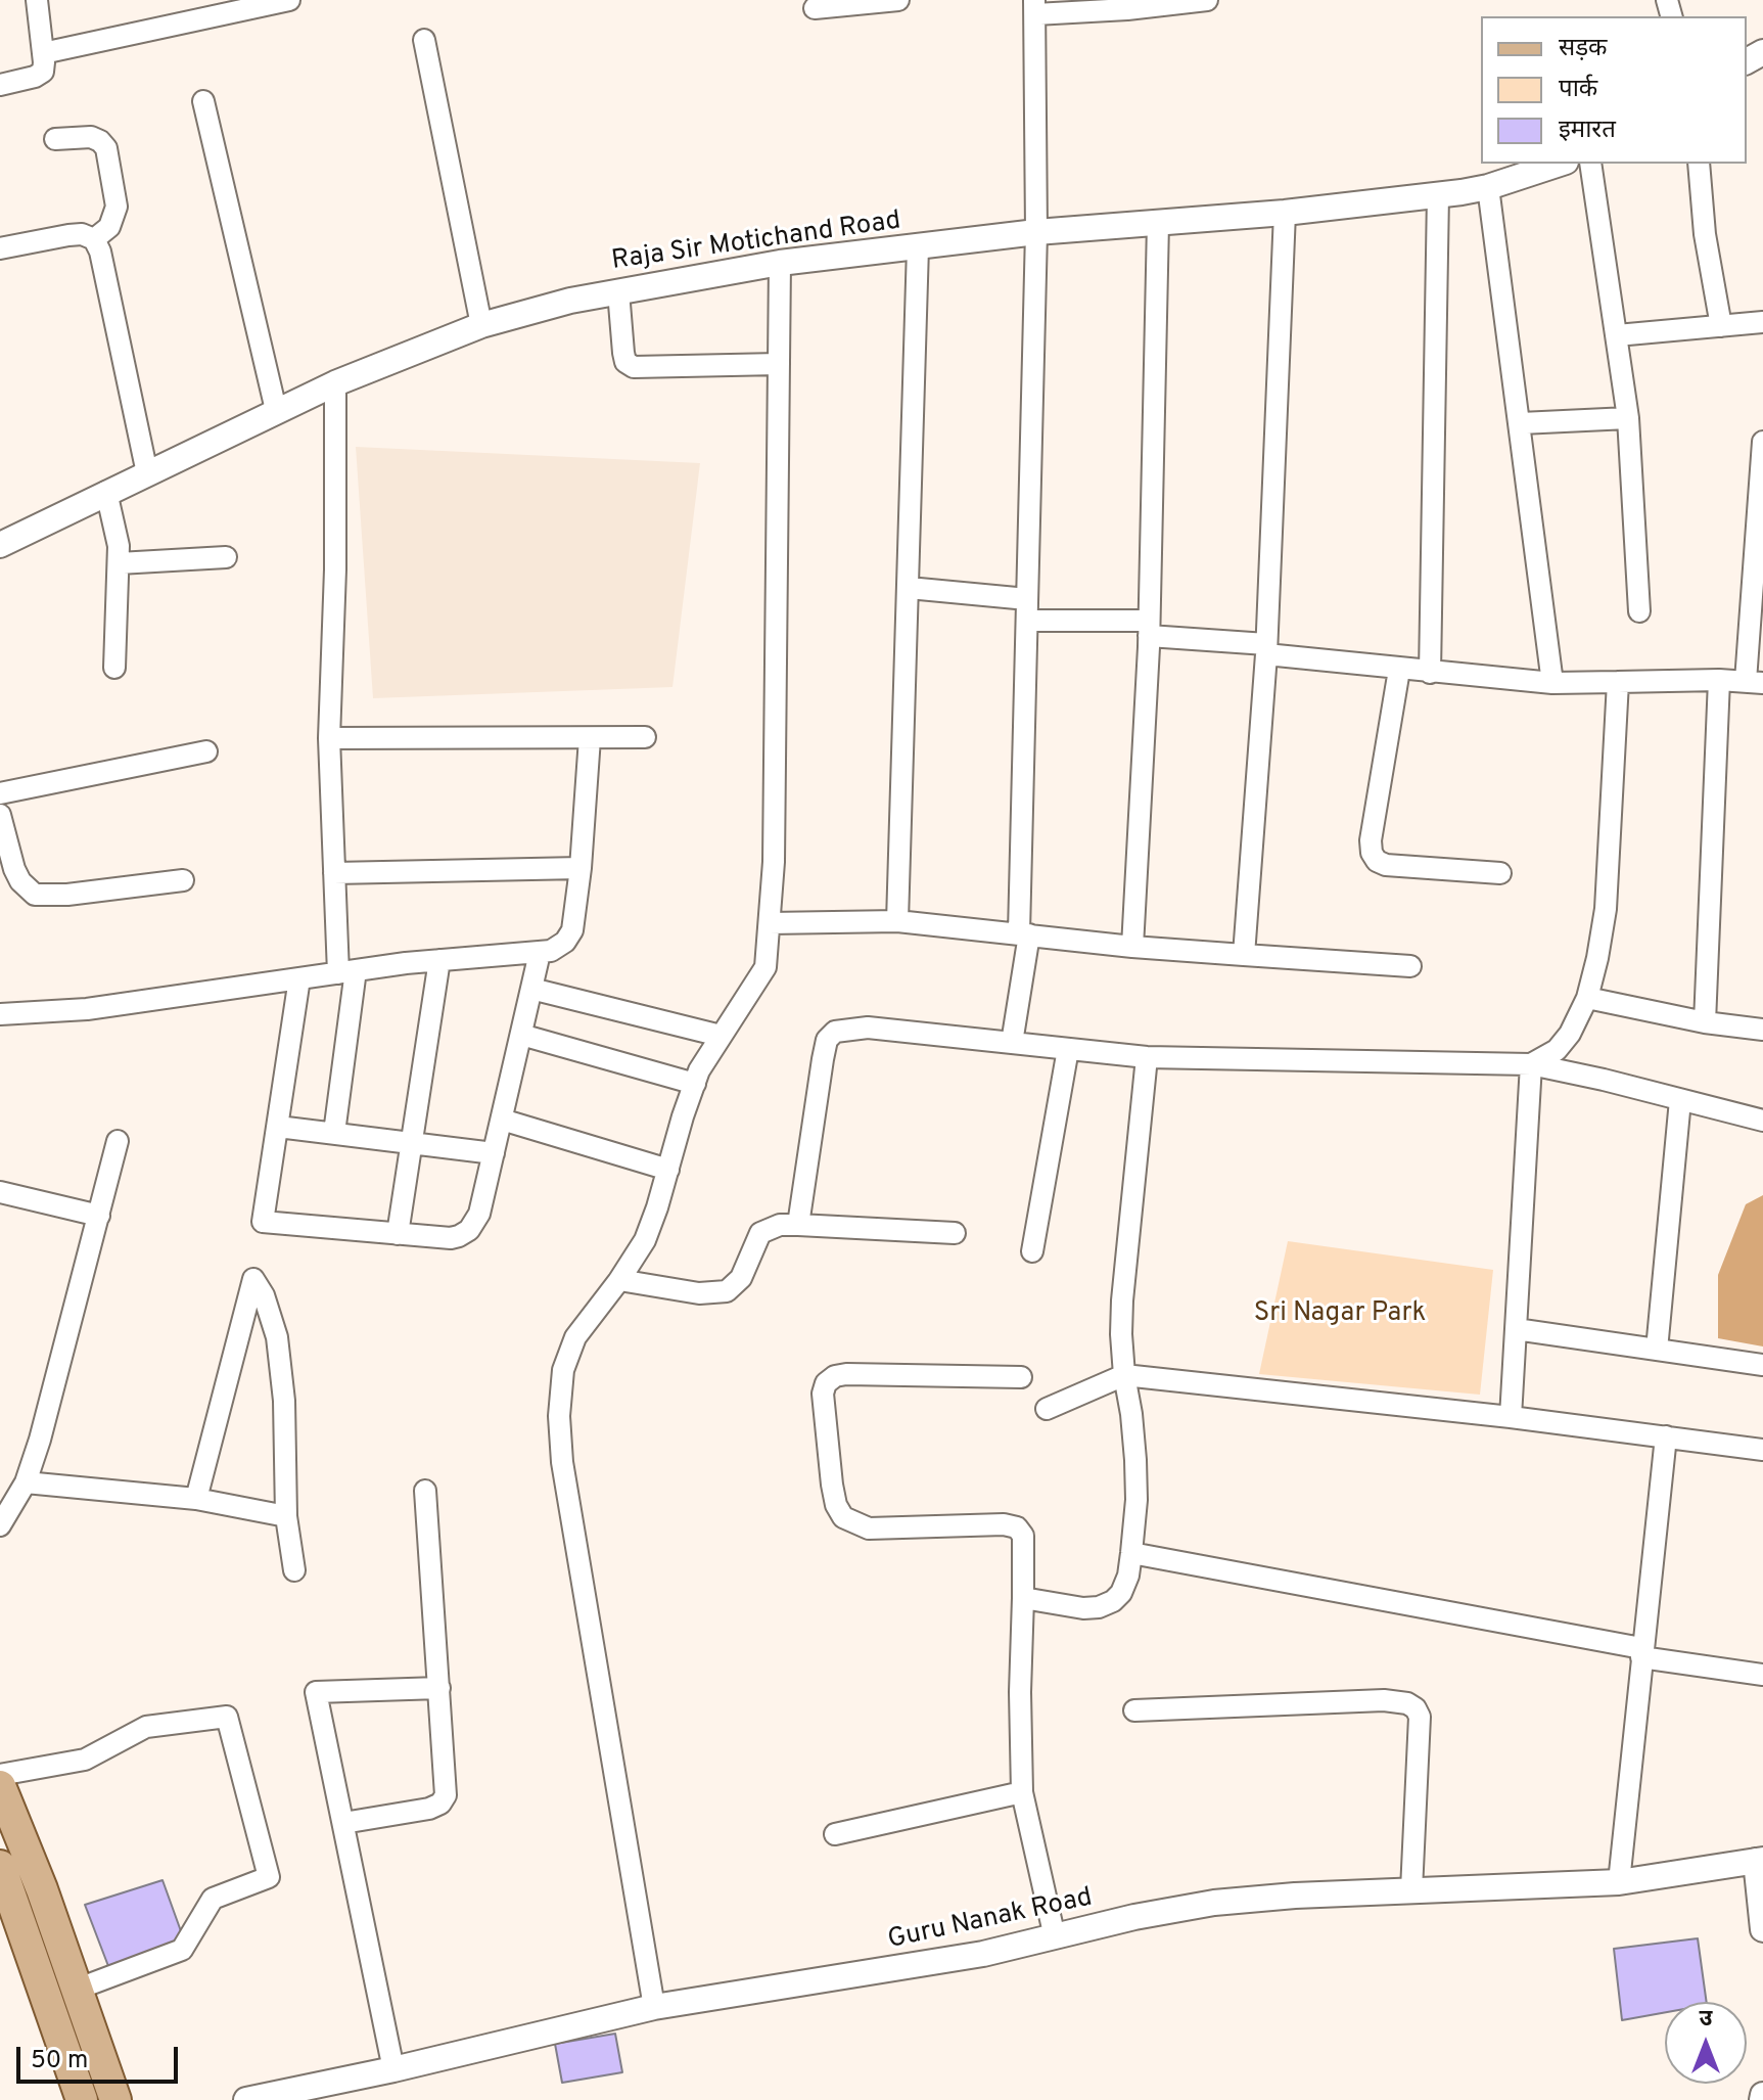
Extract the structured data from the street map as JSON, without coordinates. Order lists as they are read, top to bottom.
{
  "streets": {
    "street": ["Raja Sir Motichand Road", "Guru Nanak Road"]
  },
  "parks": ["Sri Nagar Park"],
  "legend": ["सड़क", "पार्क", "इमारत"],
  "scale_bar": "50 m",
  "north": "top"
}
